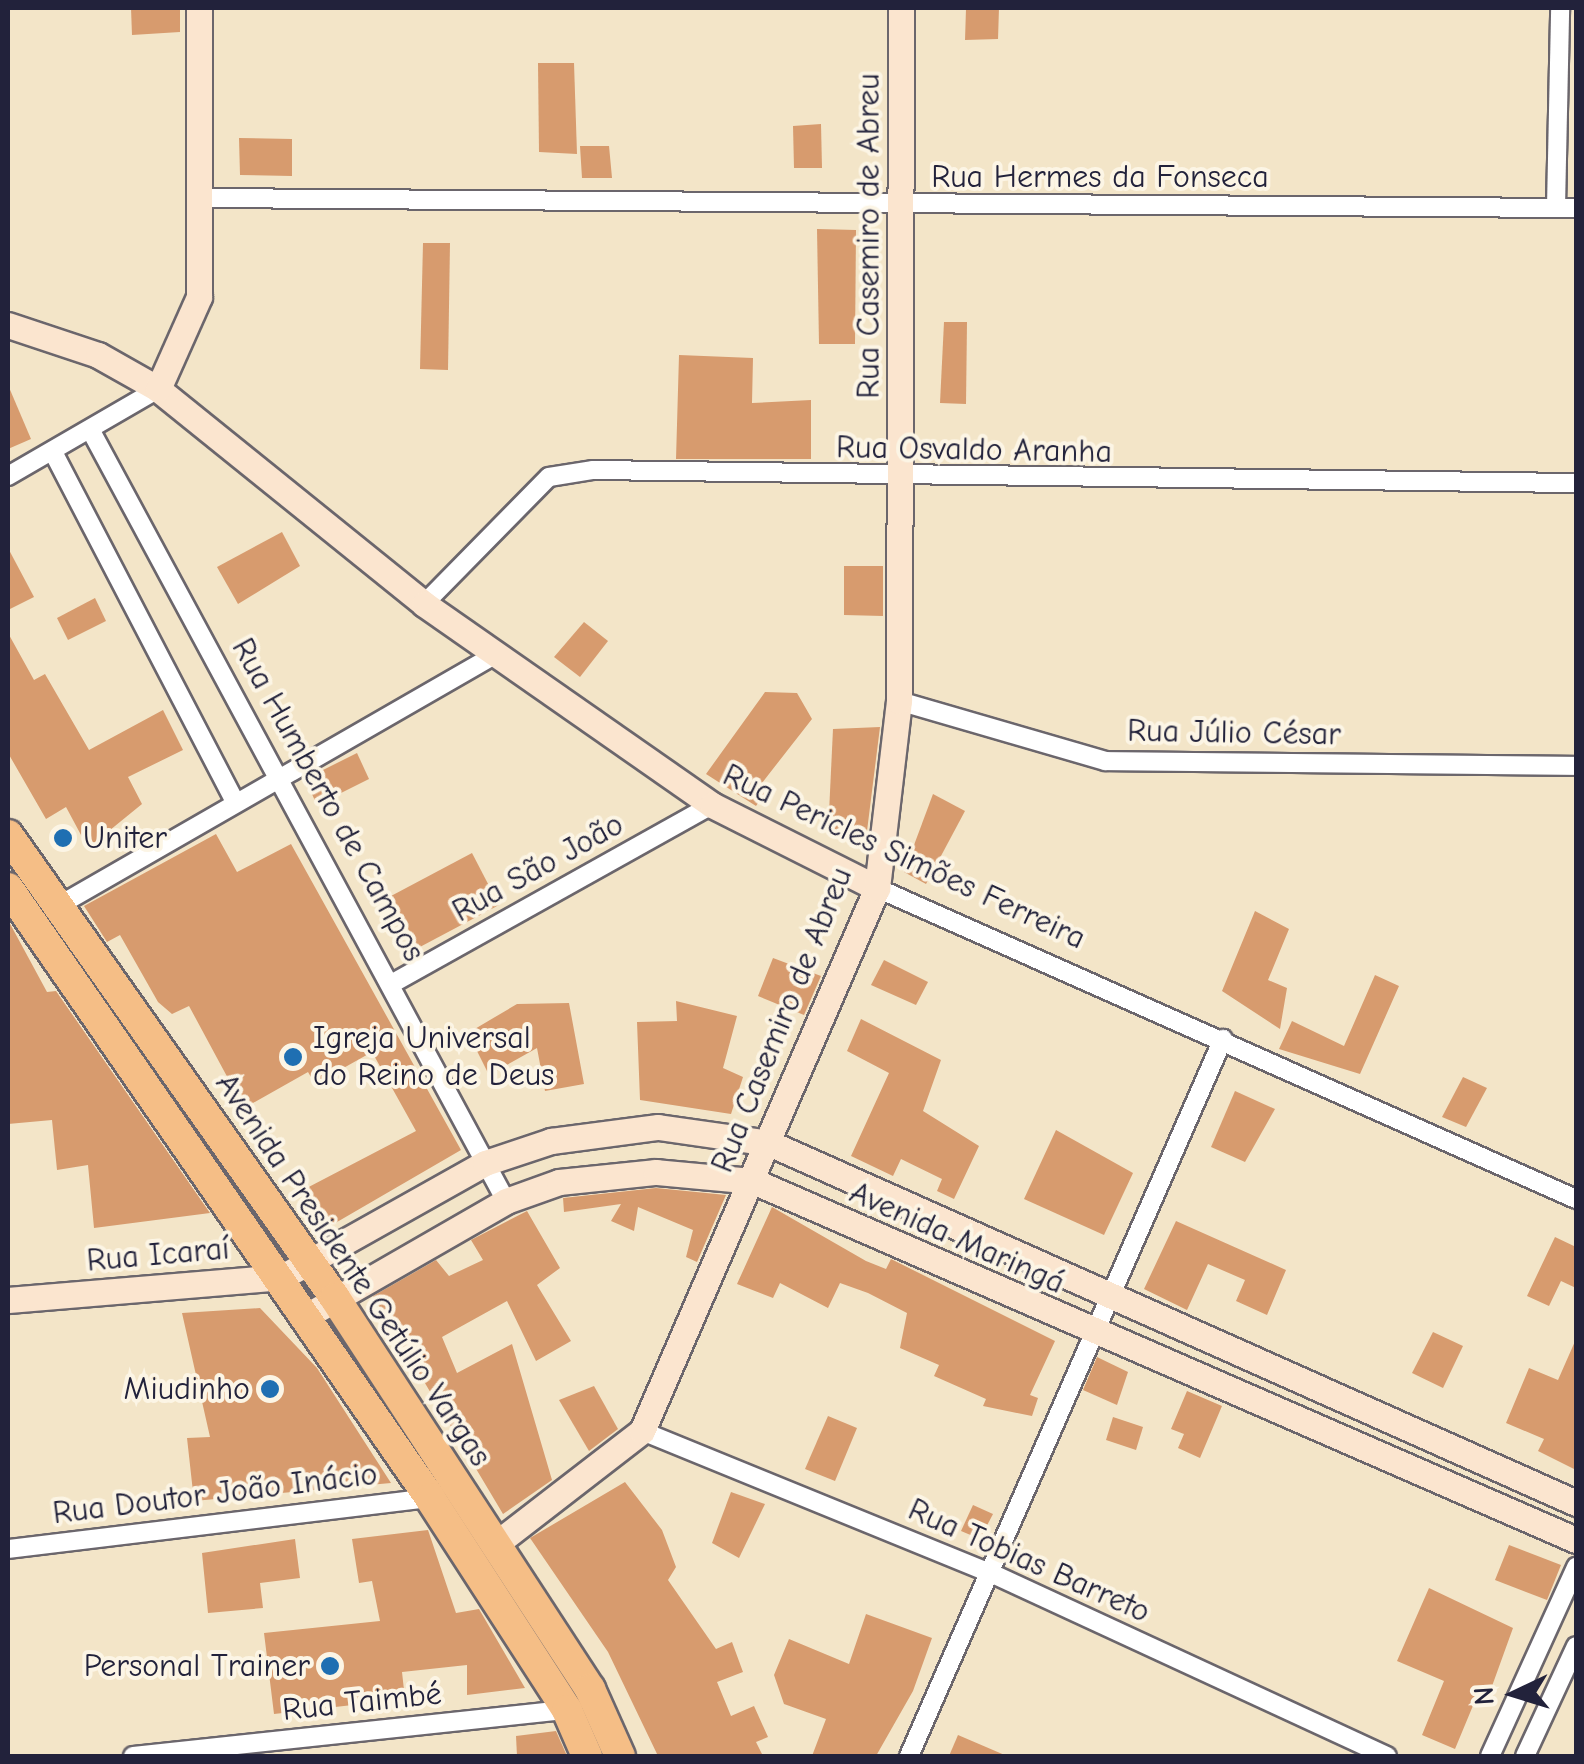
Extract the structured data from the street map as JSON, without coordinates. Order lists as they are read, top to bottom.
{
  "streets": {
    "main road": ["Avenida Presidente Getúlio Vargas"],
    "street": [
      "Rua Hermes da Fonseca",
      "Rua Casemiro de Abreu",
      "Rua Osvaldo Aranha",
      "Rua Júlio César",
      "Rua Humberto de Campos",
      "Rua Pericles Simões Ferreira",
      "Rua São João",
      "Avenida Maringá",
      "Rua Icaraí",
      "Rua Doutor João Inácio",
      "Rua Tobias Barreto",
      "Rua Taimbé"
    ]
  },
  "crossings": [
    ["Rua Hermes da Fonseca", "Rua Casemiro de Abreu"],
    ["Rua Casemiro de Abreu", "Rua Osvaldo Aranha"],
    ["Rua Casemiro de Abreu", "Rua Júlio César"],
    ["Rua Casemiro de Abreu", "Rua Pericles Simões Ferreira"],
    ["Rua Casemiro de Abreu", "Avenida Maringá"],
    ["Rua Casemiro de Abreu", "Avenida Presidente Getúlio Vargas"],
    ["Rua Casemiro de Abreu", "Rua Tobias Barreto"],
    ["Rua Osvaldo Aranha", "Rua Pericles Simões Ferreira"],
    ["Rua Humberto de Campos", "Rua São João"],
    ["Rua Humberto de Campos", "Avenida Maringá"],
    ["Rua Pericles Simões Ferreira", "Rua São João"],
    ["Avenida Maringá", "Rua Icaraí"],
    ["Avenida Maringá", "Avenida Presidente Getúlio Vargas"],
    ["Rua Icaraí", "Avenida Presidente Getúlio Vargas"],
    ["Avenida Presidente Getúlio Vargas", "Rua Doutor João Inácio"],
    ["Avenida Presidente Getúlio Vargas", "Rua Taimbé"]
  ],
  "places": [
    "Uniter",
    "Igreja Universal do Reino de Deus",
    "Miudinho",
    "Personal Trainer"
  ],
  "north": "left"
}
